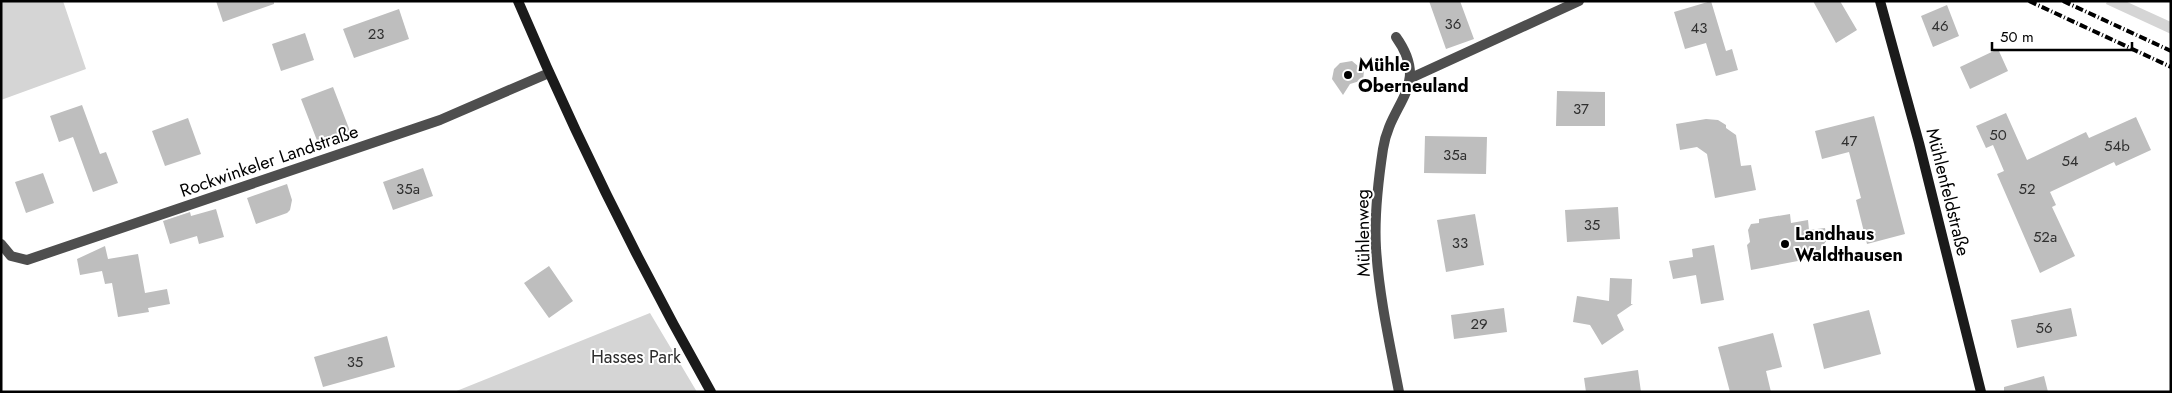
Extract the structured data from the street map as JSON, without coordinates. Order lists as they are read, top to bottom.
{
  "streets": {
    "main road": ["Mühlenfeldstraße"],
    "street": ["Rockwinkeler Landstraße", "Mühlenweg"]
  },
  "parks": ["Hasses Park"],
  "places": ["Mühle Oberneuland", "Landhaus Waldthausen"],
  "house_numbers": [
    "36",
    "46",
    "43",
    "23",
    "37",
    "50",
    "47",
    "54b",
    "35a",
    "54",
    "35a",
    "52",
    "35",
    "52a",
    "33",
    "29",
    "56",
    "35"
  ],
  "scale_bar": "50 m"
}
